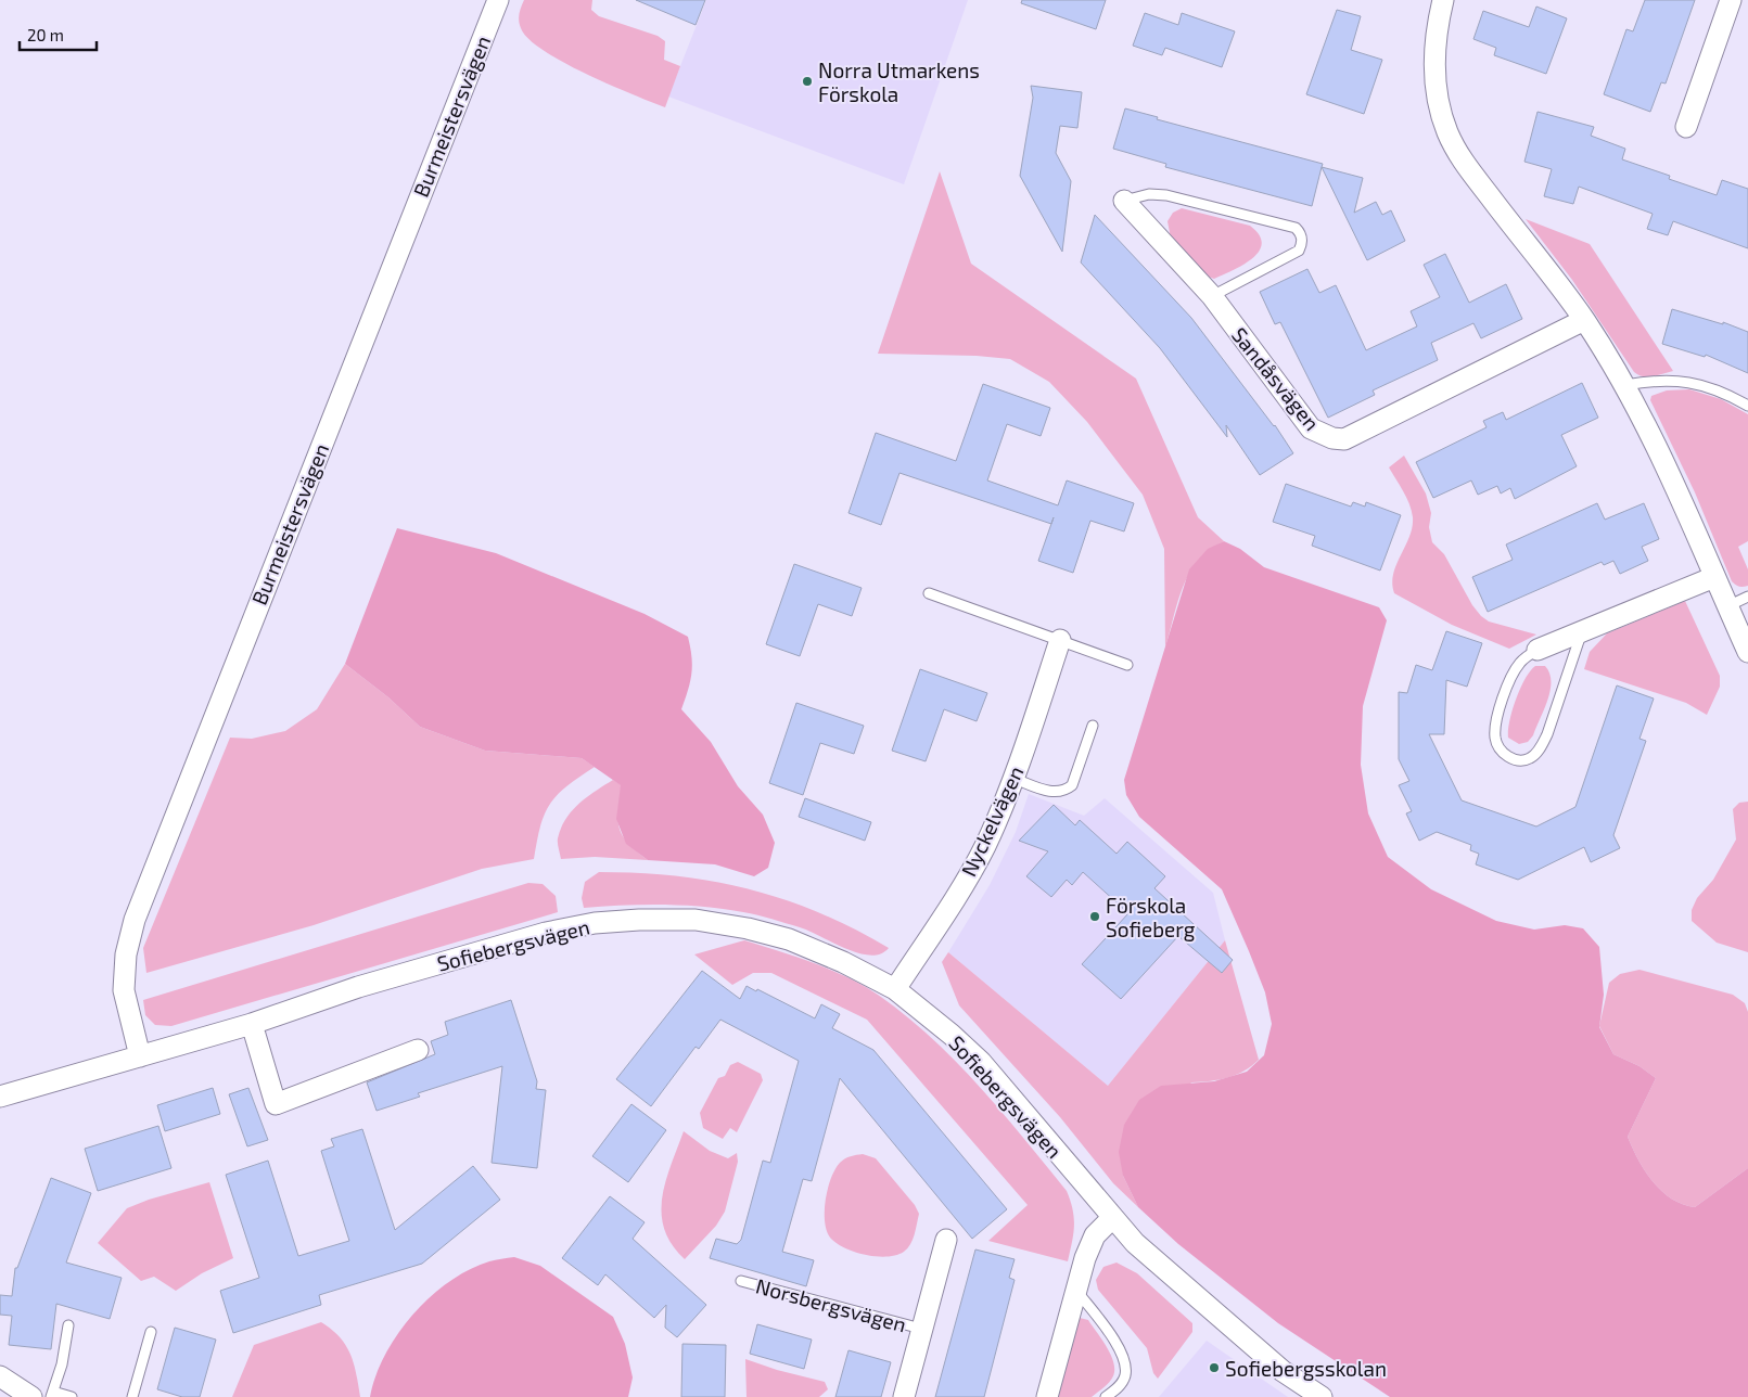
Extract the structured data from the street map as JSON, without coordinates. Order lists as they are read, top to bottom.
{
  "streets": {
    "street": [
      "Burmeistersvägen",
      "Sandåsvägen",
      "Nyckelvägen",
      "Sofiebergsvägen",
      "Norsbergsvägen"
    ]
  },
  "crossings": [
    ["Burmeistersvägen", "Sofiebergsvägen"],
    ["Nyckelvägen", "Sofiebergsvägen"]
  ],
  "places": ["Norra Utmarkens Förskola", "Förskola Sofieberg", "Sofiebergsskolan"],
  "scale_bar": "20 m"
}
